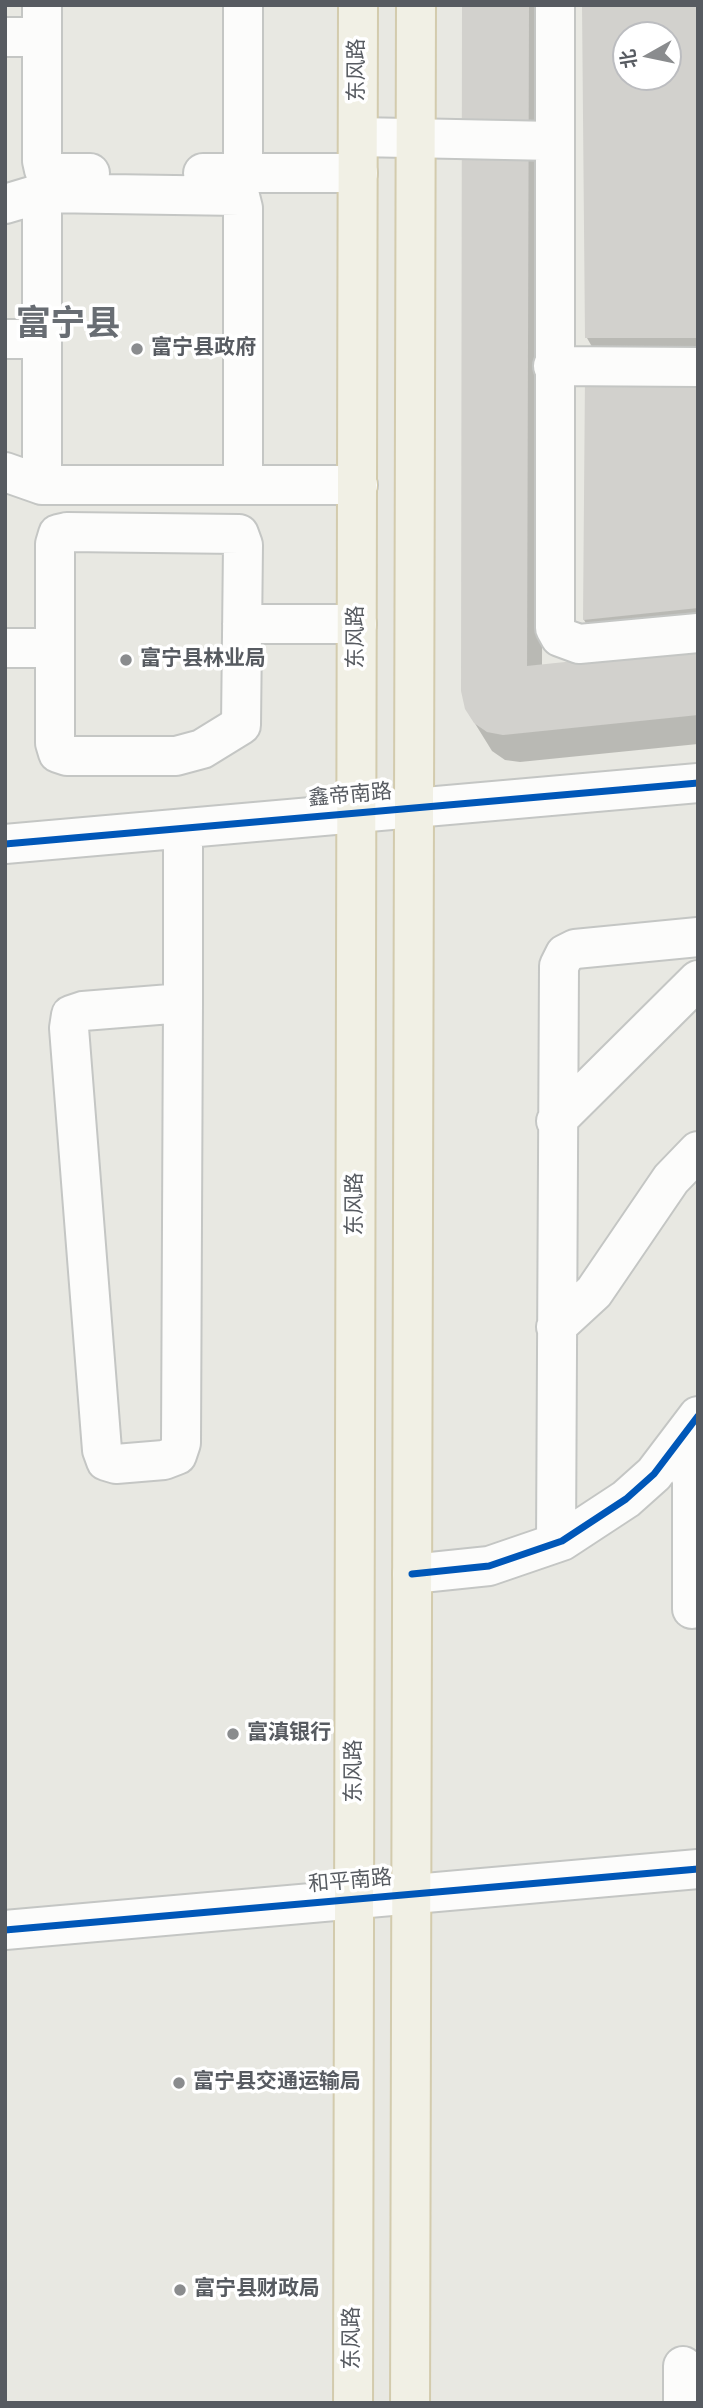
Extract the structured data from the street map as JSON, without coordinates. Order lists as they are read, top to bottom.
{
  "streets": {
    "main road": ["东风路"],
    "street": ["鑫帝南路", "和平南路"]
  },
  "crossings": [
    ["东风路", "鑫帝南路"],
    ["东风路", "和平南路"]
  ],
  "districts": ["富宁县"],
  "places": [
    "富宁县政府",
    "富宁县林业局",
    "富滇银行",
    "富宁县交通运输局",
    "富宁县财政局"
  ],
  "north": "left"
}
